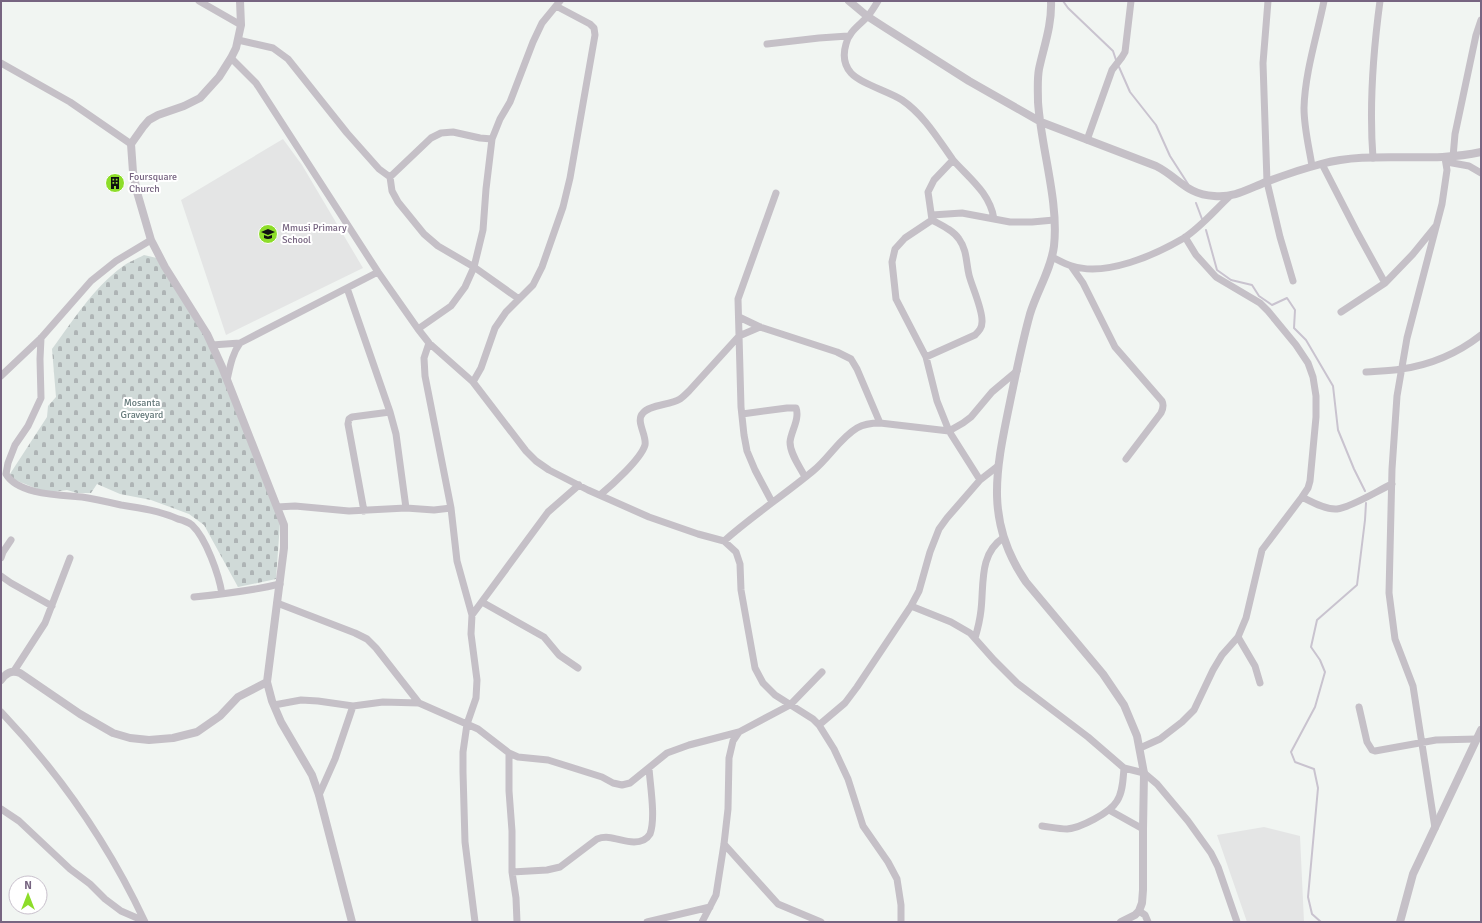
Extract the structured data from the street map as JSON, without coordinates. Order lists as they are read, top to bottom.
{
  "parks": ["Mosanta Graveyard"],
  "places": {
    "building": ["Foursquare Church"],
    "school or university": ["Mmusi Primary School"]
  },
  "north": "top"
}
